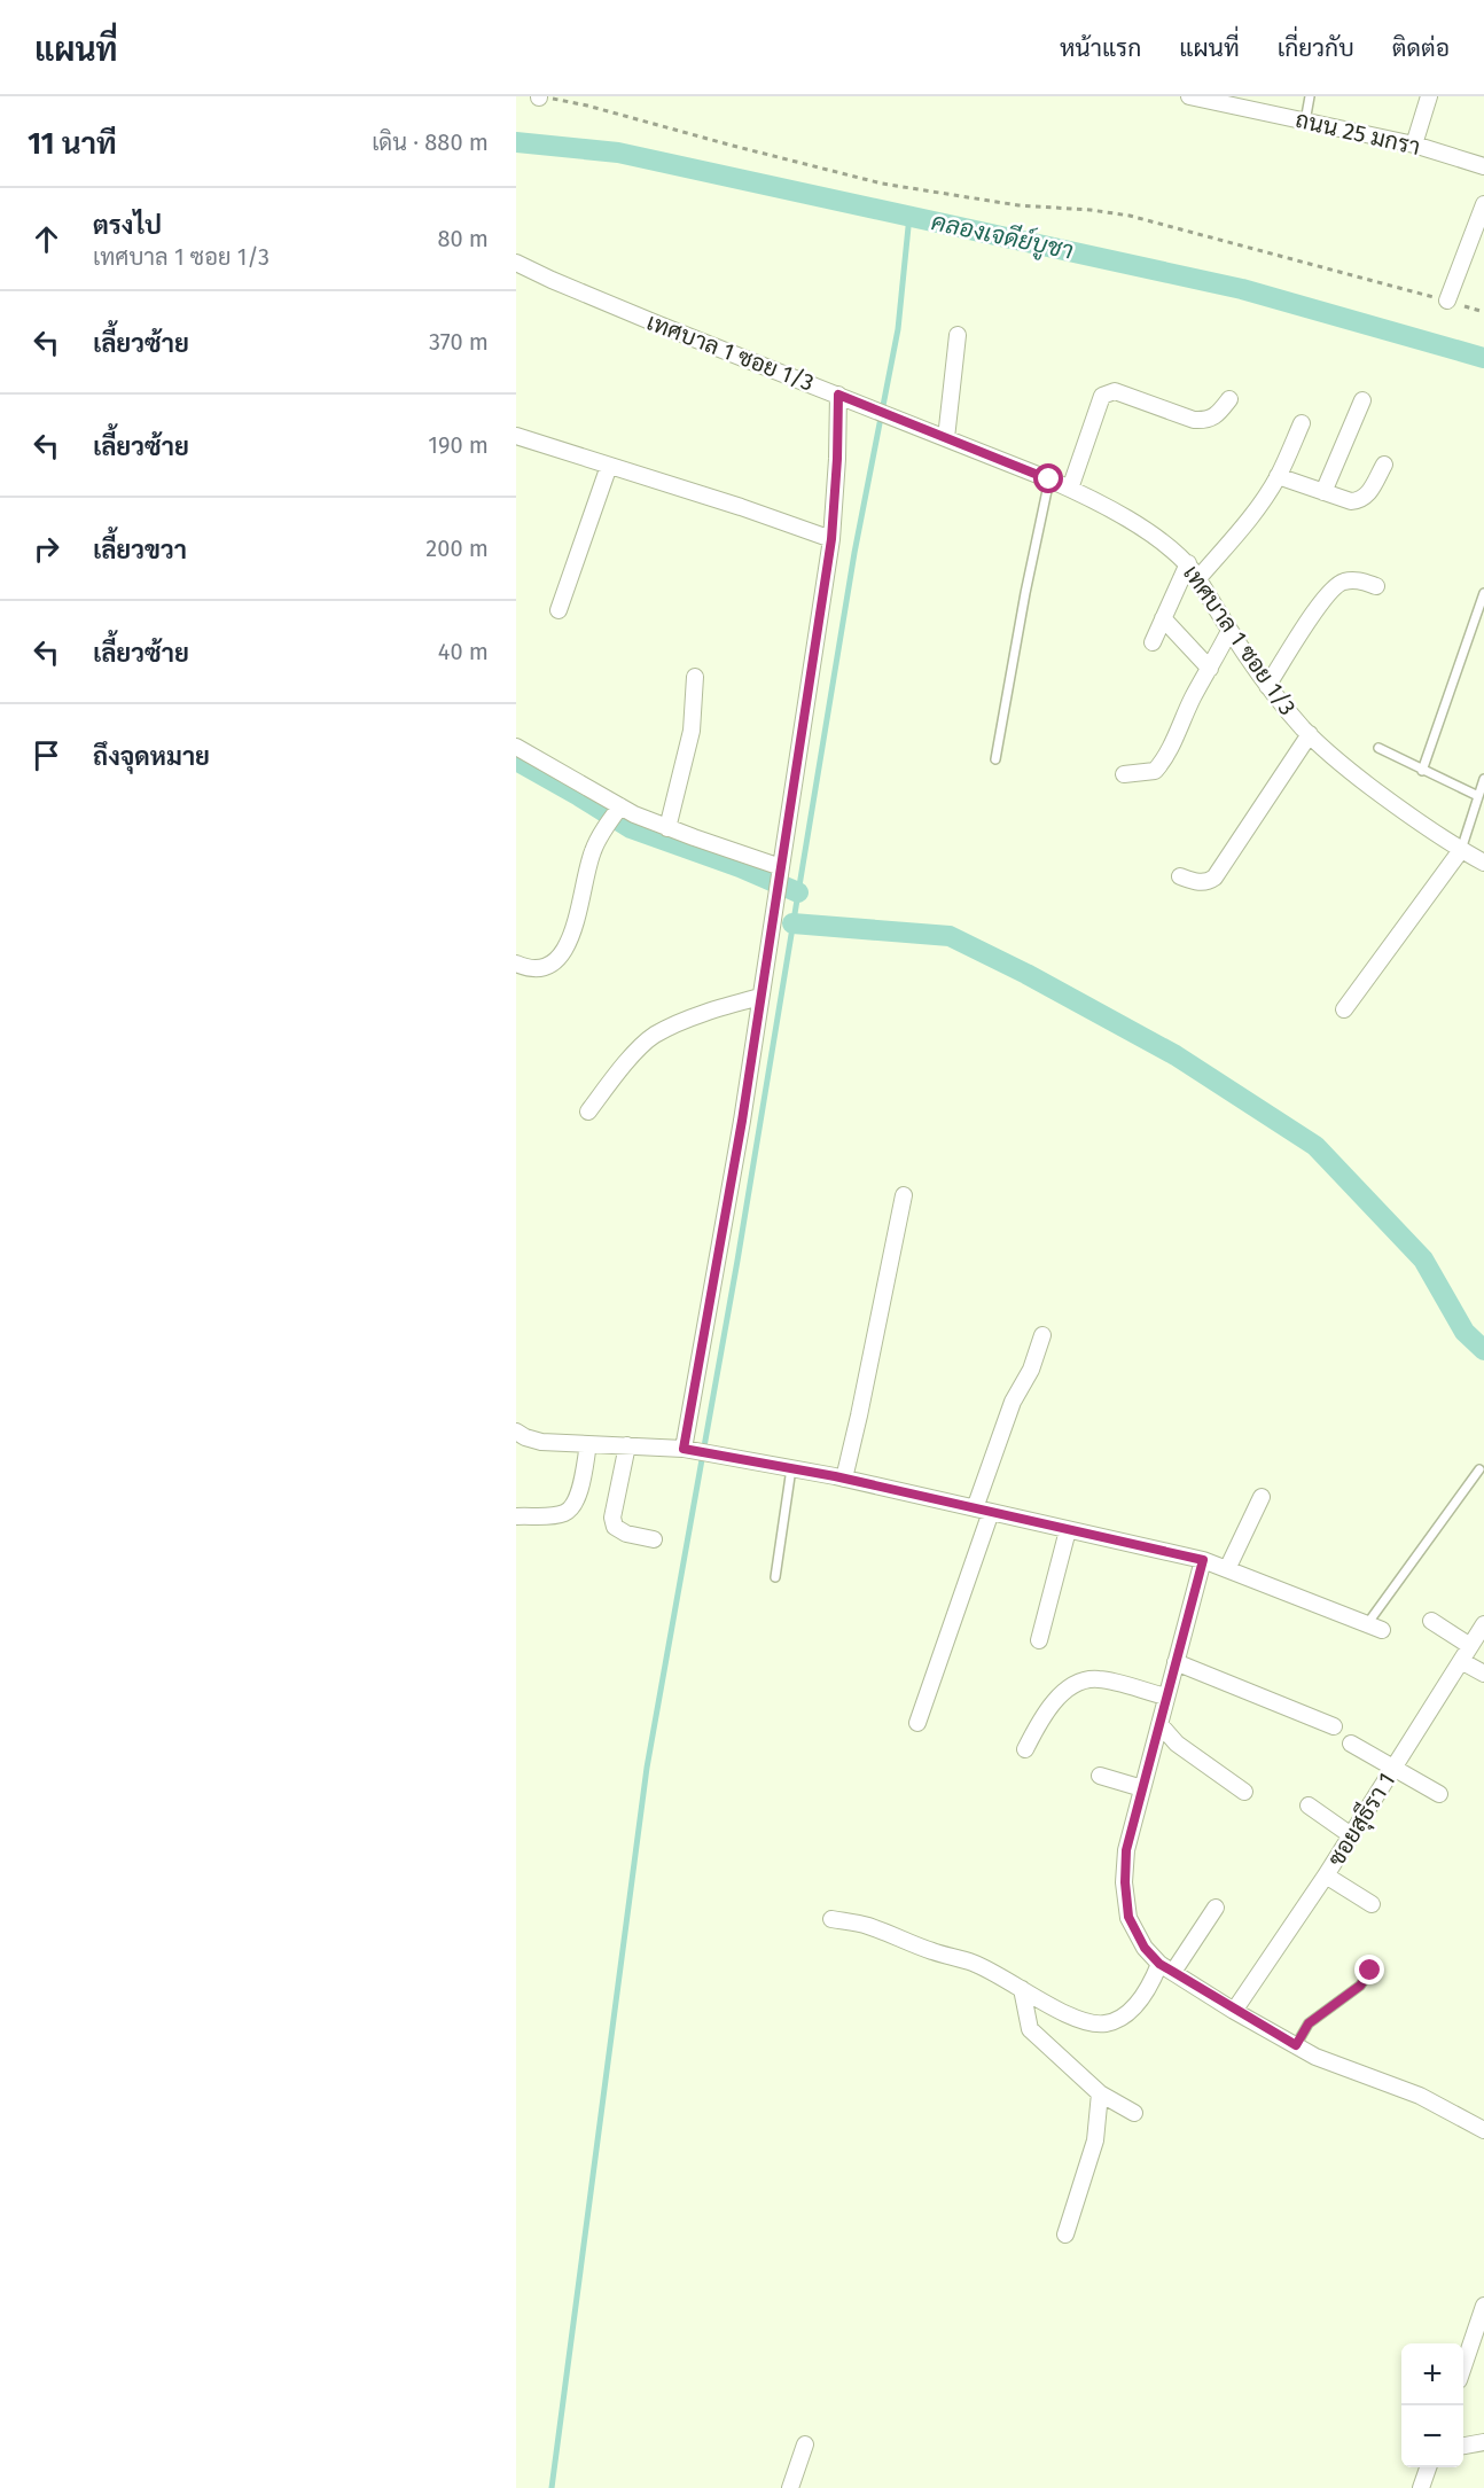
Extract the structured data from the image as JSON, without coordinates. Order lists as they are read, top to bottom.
{
  "streets": {
    "street": ["ถนน 25 มกรา", "เทศบาล 1 ซอย 1/3", "ซอยสุธีรา 1"]
  },
  "water": ["คลองเจดีย์บูชา"],
  "page": {
    "header": "แผนที่",
    "nav": [
      "หน้าแรก",
      "แผนที่",
      "เกี่ยวกับ",
      "ติดต่อ"
    ],
    "heading": ["11 นาที", "เดิน · 880 m"],
    "list": [
      ["ตรงไป", "เทศบาล 1 ซอย 1/3", "80 m"],
      ["เลี้ยวซ้าย", "370 m"],
      ["เลี้ยวซ้าย", "190 m"],
      ["เลี้ยวขวา", "200 m"],
      ["เลี้ยวซ้าย", "40 m"],
      "ถึงจุดหมาย"
    ],
    "map_buttons": ["+", "−"]
  }
}
